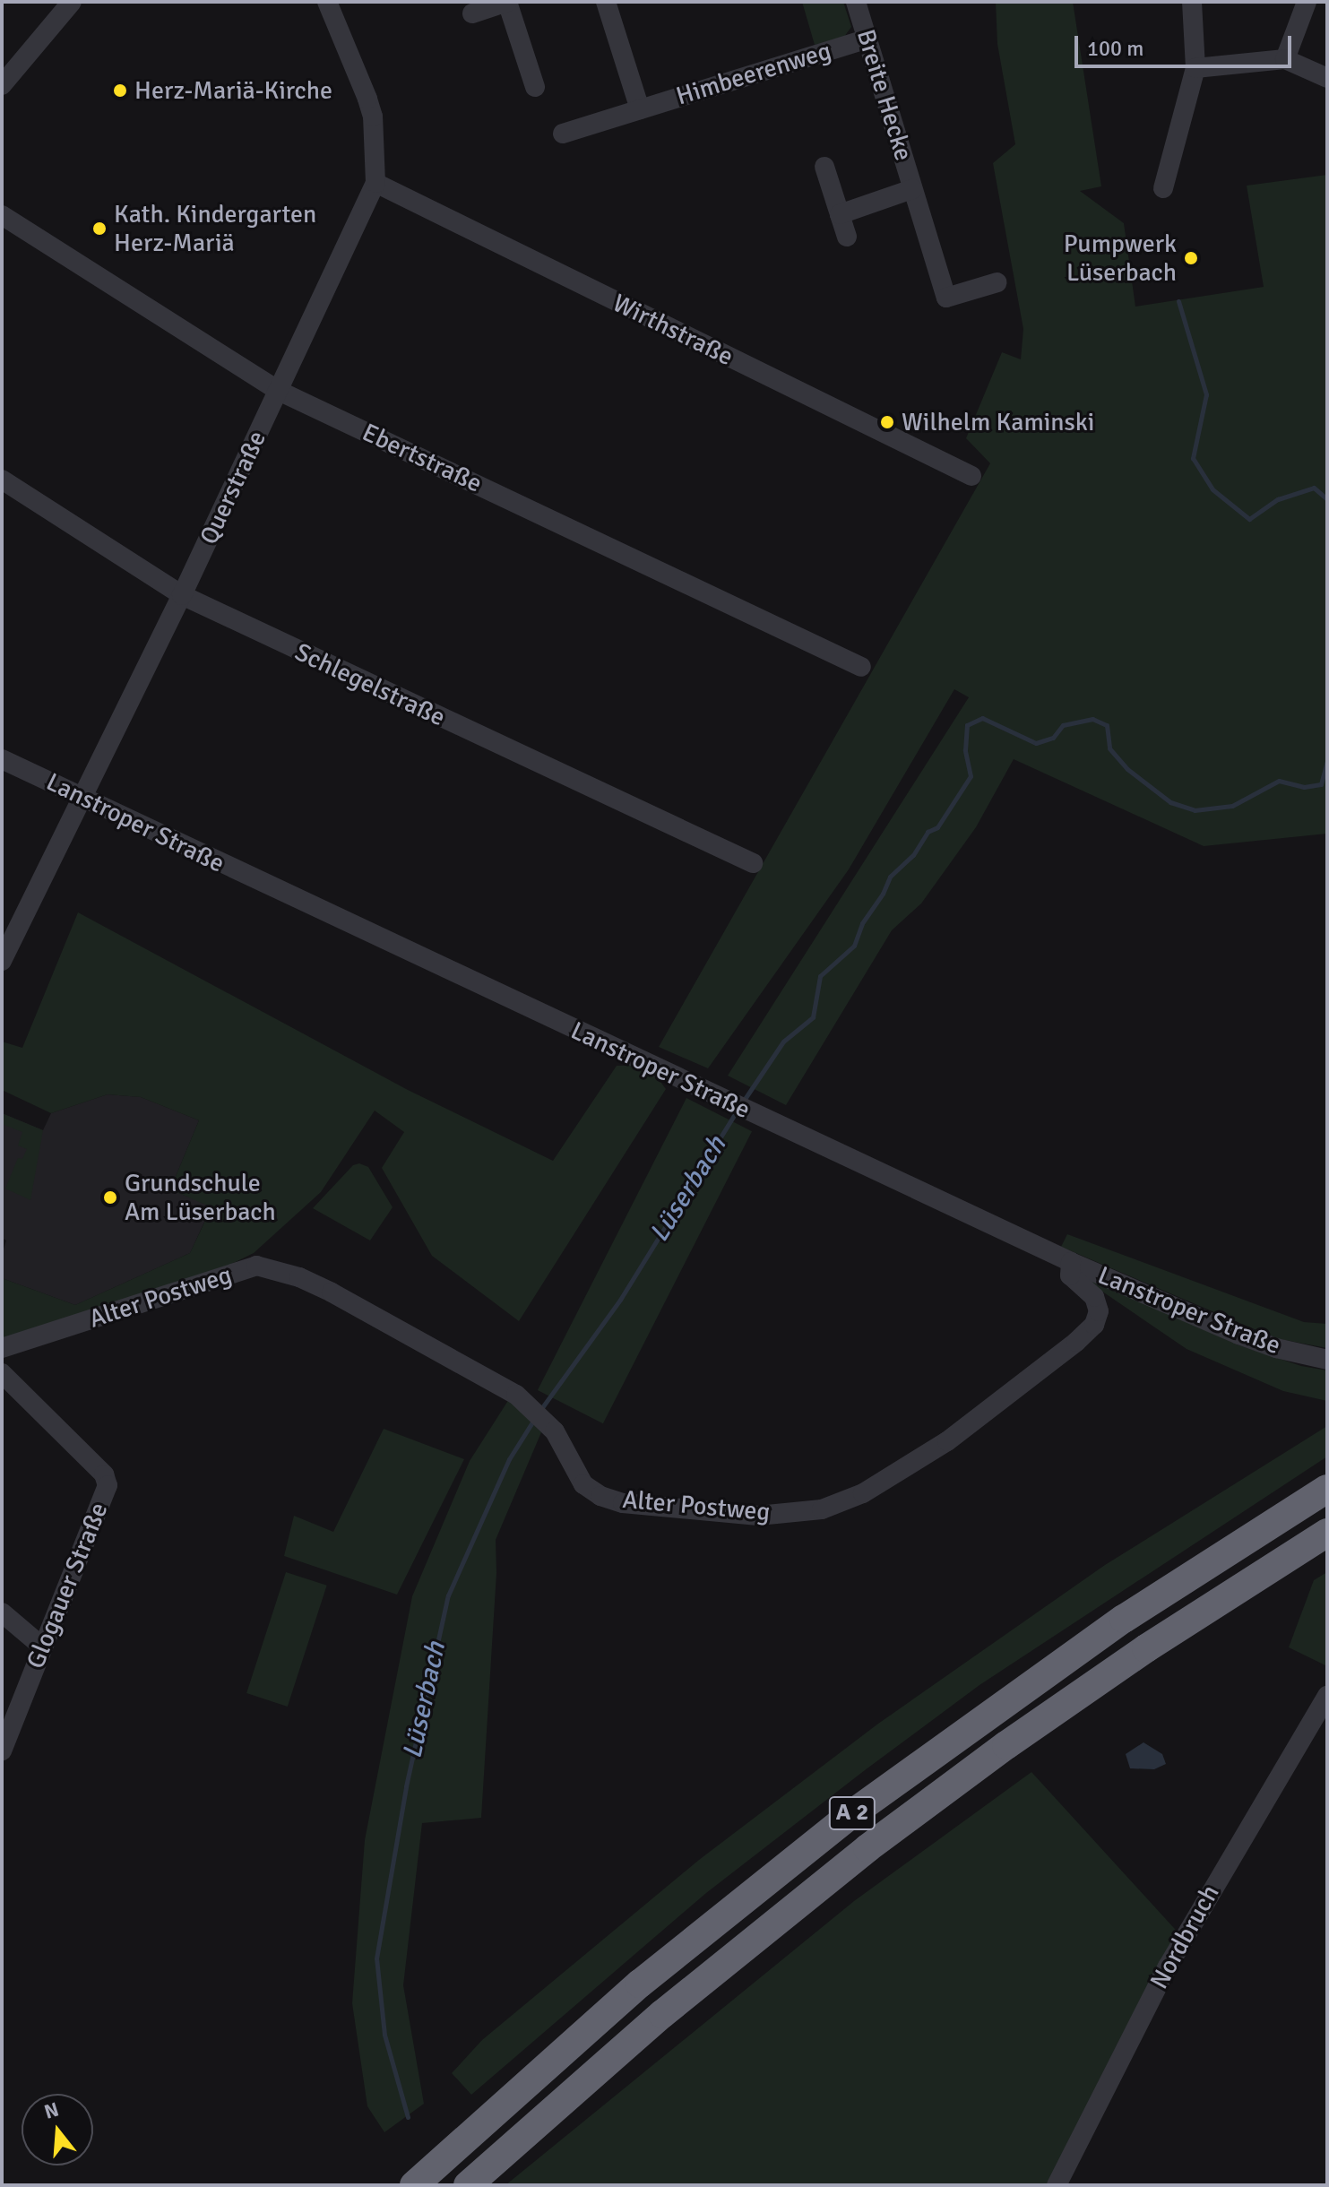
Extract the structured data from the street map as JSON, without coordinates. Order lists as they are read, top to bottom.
{
  "streets": {
    "highway": ["A 2"],
    "street": [
      "Himbeerenweg",
      "Breite Hecke",
      "Wirthstraße",
      "Ebertstraße",
      "Querstraße",
      "Schlegelstraße",
      "Lanstroper Straße",
      "Alter Postweg",
      "Glogauer Straße",
      "Nordbruch"
    ]
  },
  "crossings": [
    ["Himbeerenweg", "Breite Hecke"],
    ["Wirthstraße", "Querstraße"],
    ["Ebertstraße", "Querstraße"],
    ["Querstraße", "Schlegelstraße"],
    ["Querstraße", "Lanstroper Straße"],
    ["Lanstroper Straße", "Alter Postweg"]
  ],
  "water": ["Lüserbach"],
  "places": [
    "Herz-Mariä-Kirche",
    "Kath. Kindergarten Herz-Mariä",
    "Pumpwerk Lüserbach",
    "Wilhelm Kaminski",
    "Grundschule Am Lüserbach"
  ],
  "scale_bar": "100 m",
  "north": "top"
}
